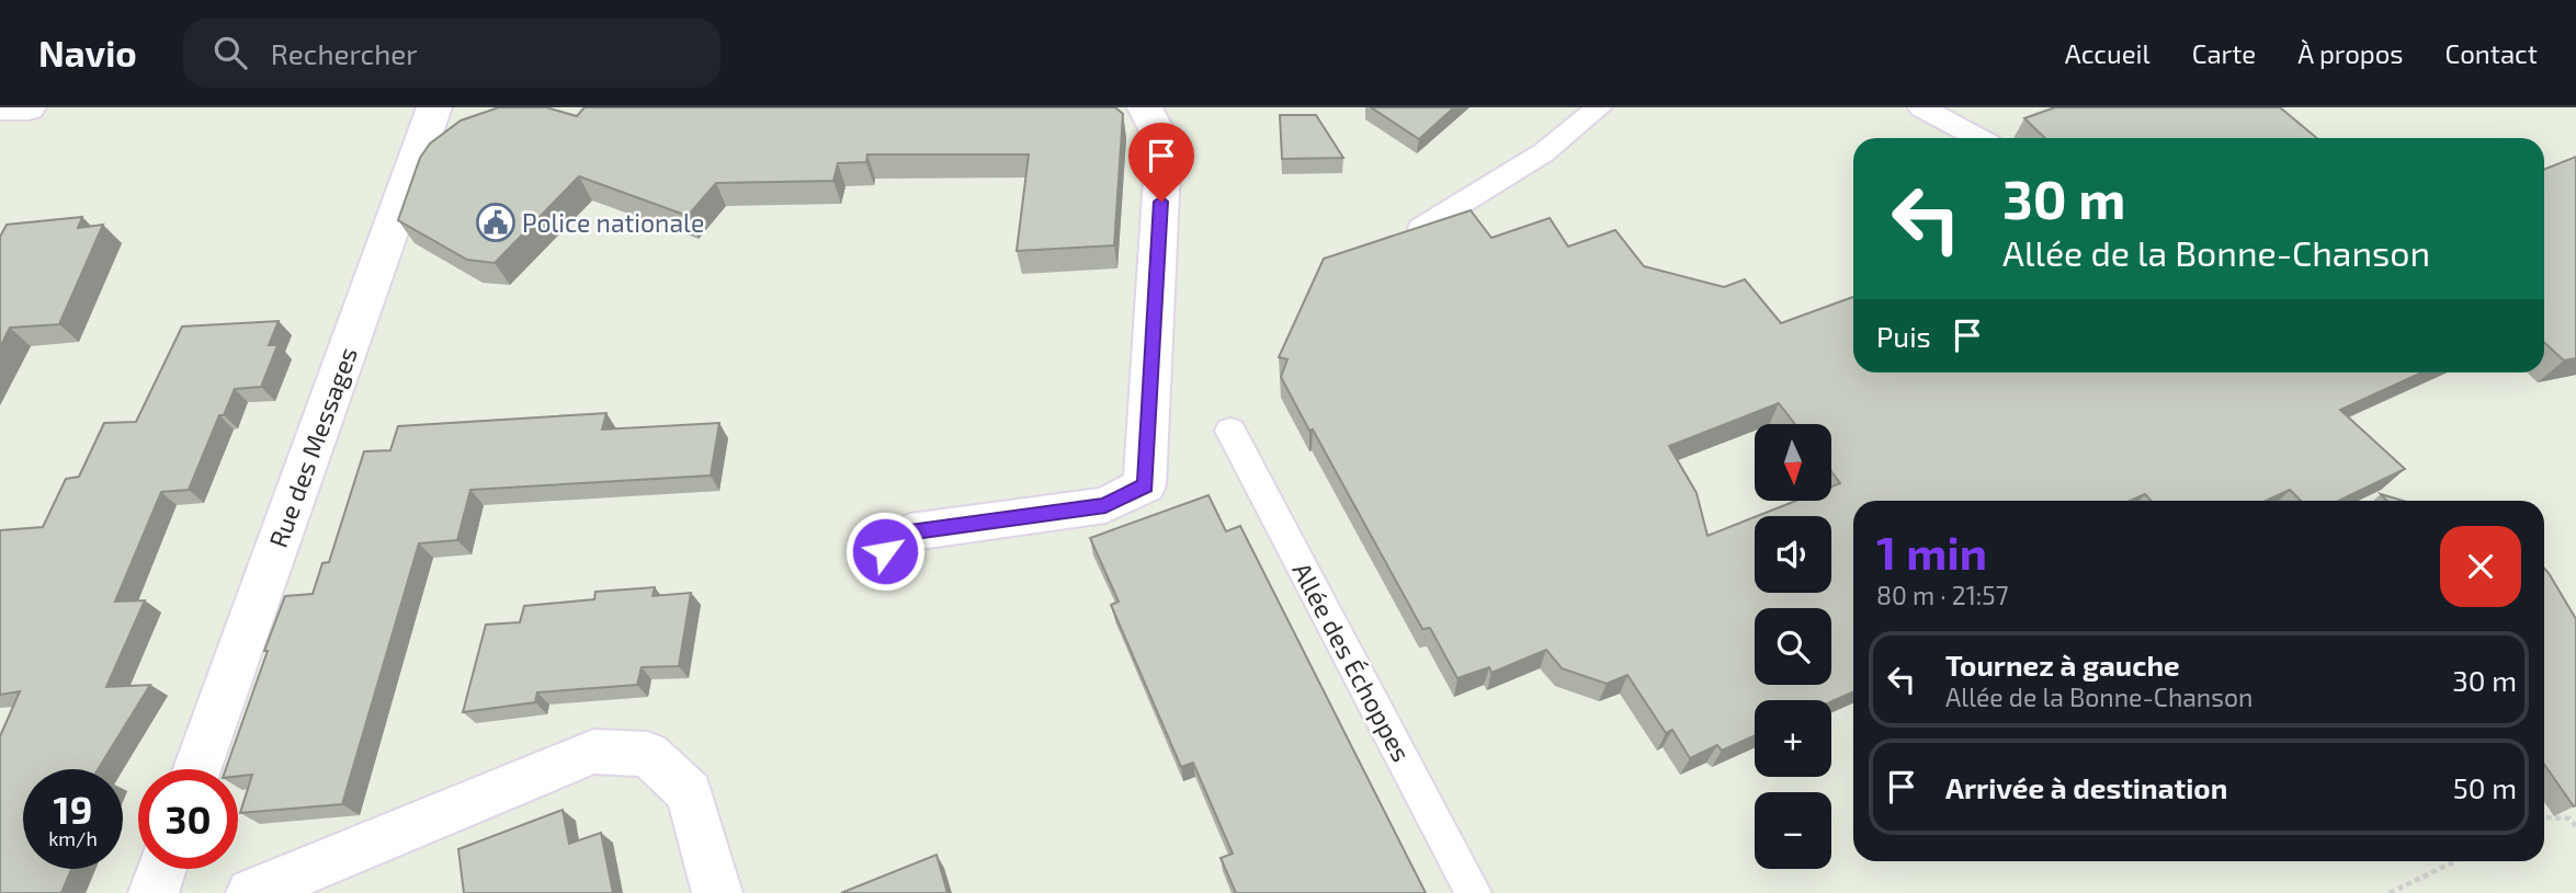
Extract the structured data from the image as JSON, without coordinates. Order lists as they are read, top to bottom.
{
  "streets": {
    "street": ["Rue des Messages"],
    "lane": ["Allée des Échoppes"]
  },
  "places": {
    "public building": ["Police nationale"]
  },
  "north": "bottom",
  "page": {
    "header": "Navio",
    "search": "Rechercher",
    "nav": [
      "Accueil",
      "Carte",
      "À propos",
      "Contact"
    ],
    "turn": ["30 m", "Allée de la Bonne-Chanson"],
    "then": "Puis",
    "map_buttons": ["+", "−"],
    "heading": ["1 min", "80 m · 21:57"],
    "list": [
      {
        "name": "Tournez à gauche",
        "note": "Allée de la Bonne-Chanson",
        "value": "30 m"
      },
      {
        "name": "Arrivée à destination",
        "value": "50 m"
      }
    ],
    "speed": "19 km/h",
    "limit": "30"
  }
}
